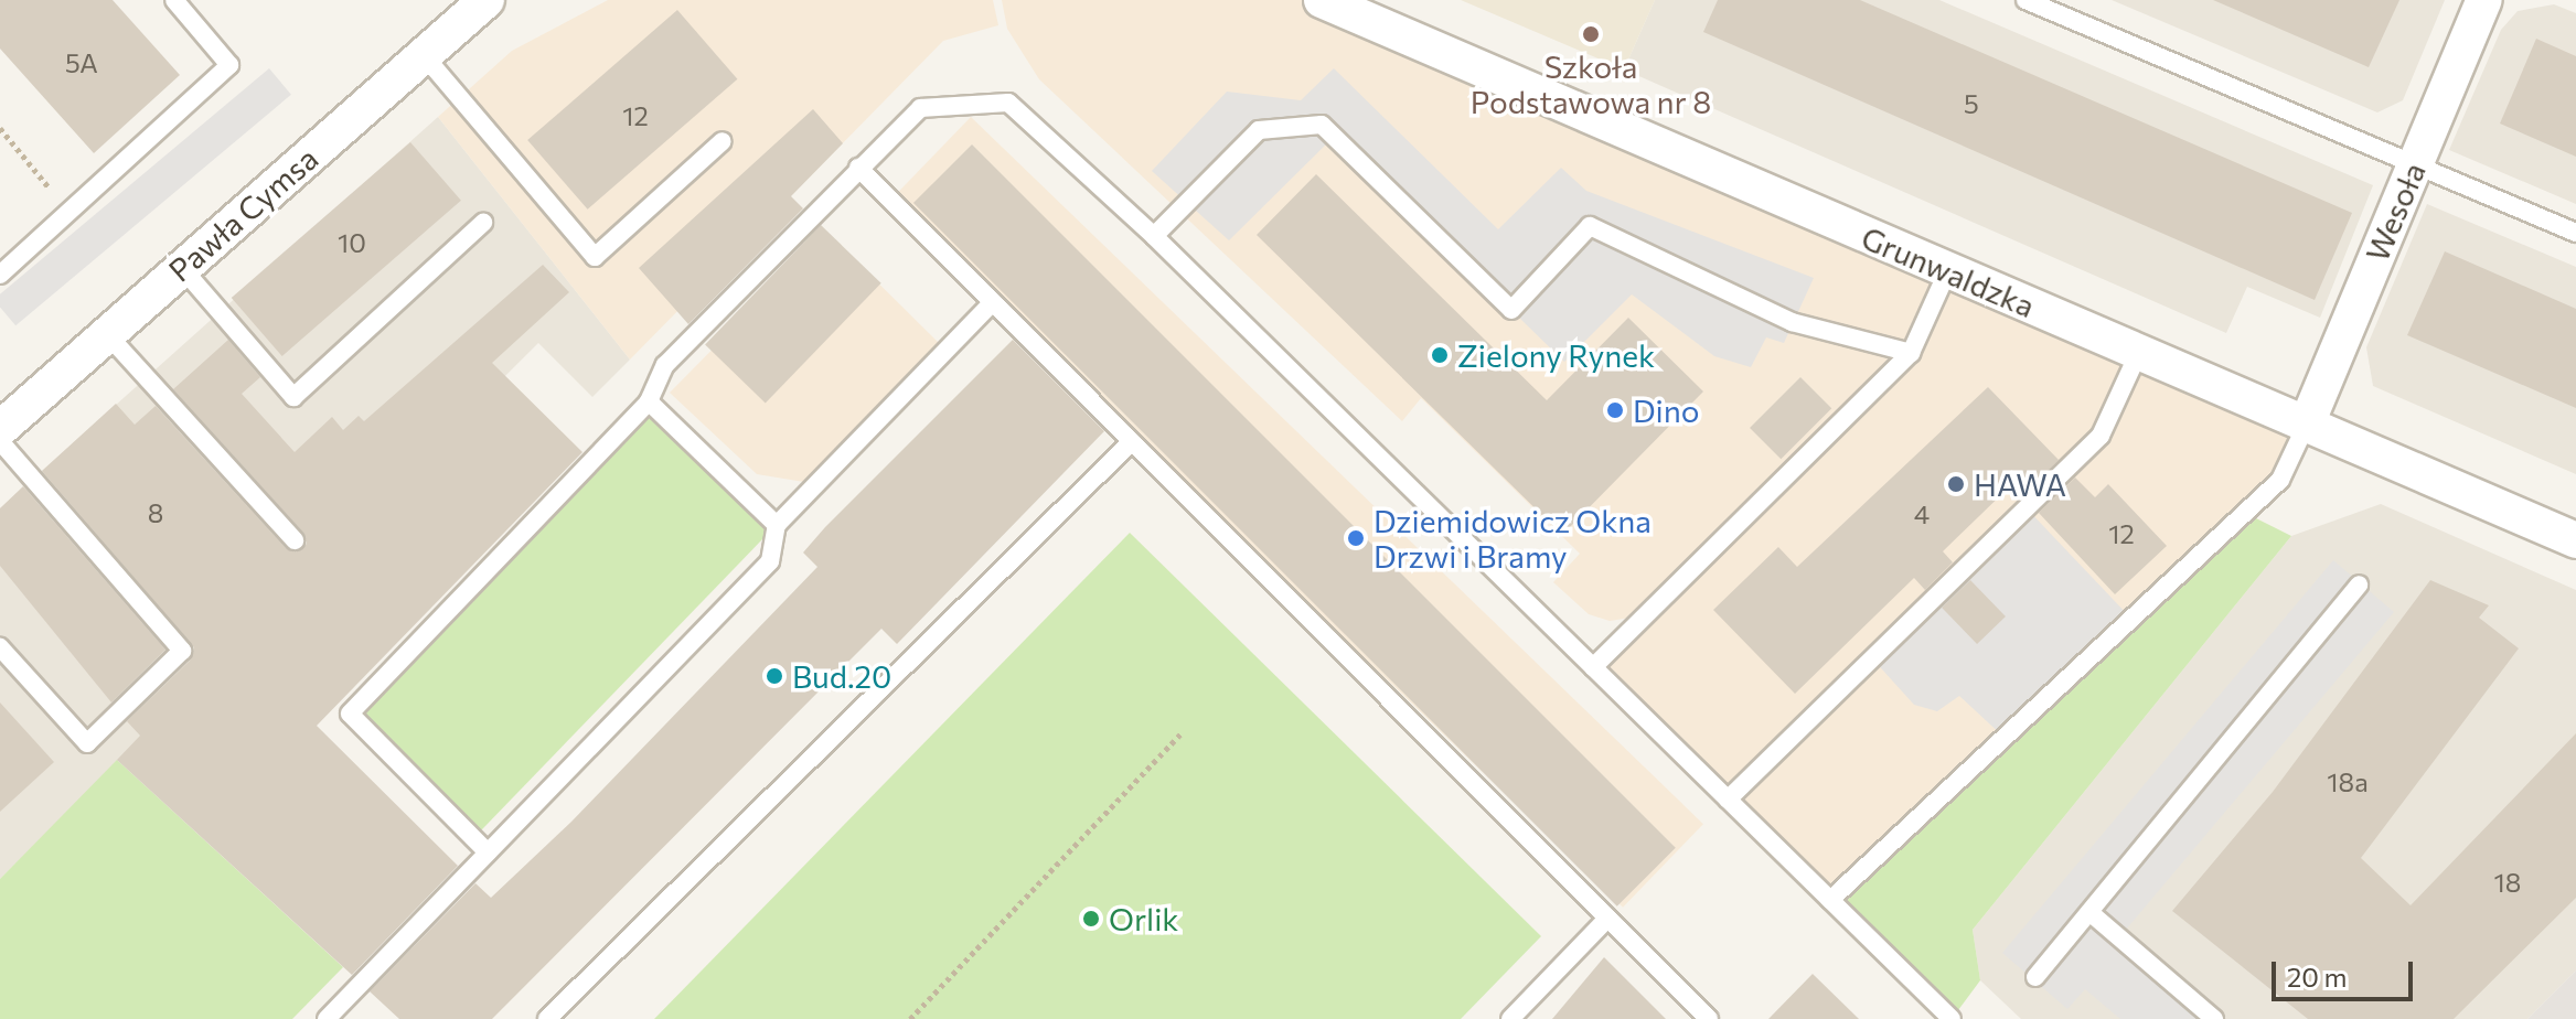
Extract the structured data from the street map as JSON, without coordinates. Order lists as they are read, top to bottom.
{
  "streets": {
    "street": ["Wesoła", "Pawła Cymsa", "Grunwaldzka"]
  },
  "crossings": [
    ["Wesoła", "Grunwaldzka"]
  ],
  "places": [
    "Szkoła Podstawowa nr 8",
    "Zielony Rynek",
    "Dino",
    "HAWA",
    "Dziemidowicz Okna Drzwi i Bramy",
    "Bud.20",
    "Orlik"
  ],
  "house_numbers": [
    "5A",
    "5",
    "12",
    "10",
    "8",
    "4",
    "12",
    "18a",
    "18"
  ],
  "scale_bar": "20 m"
}
